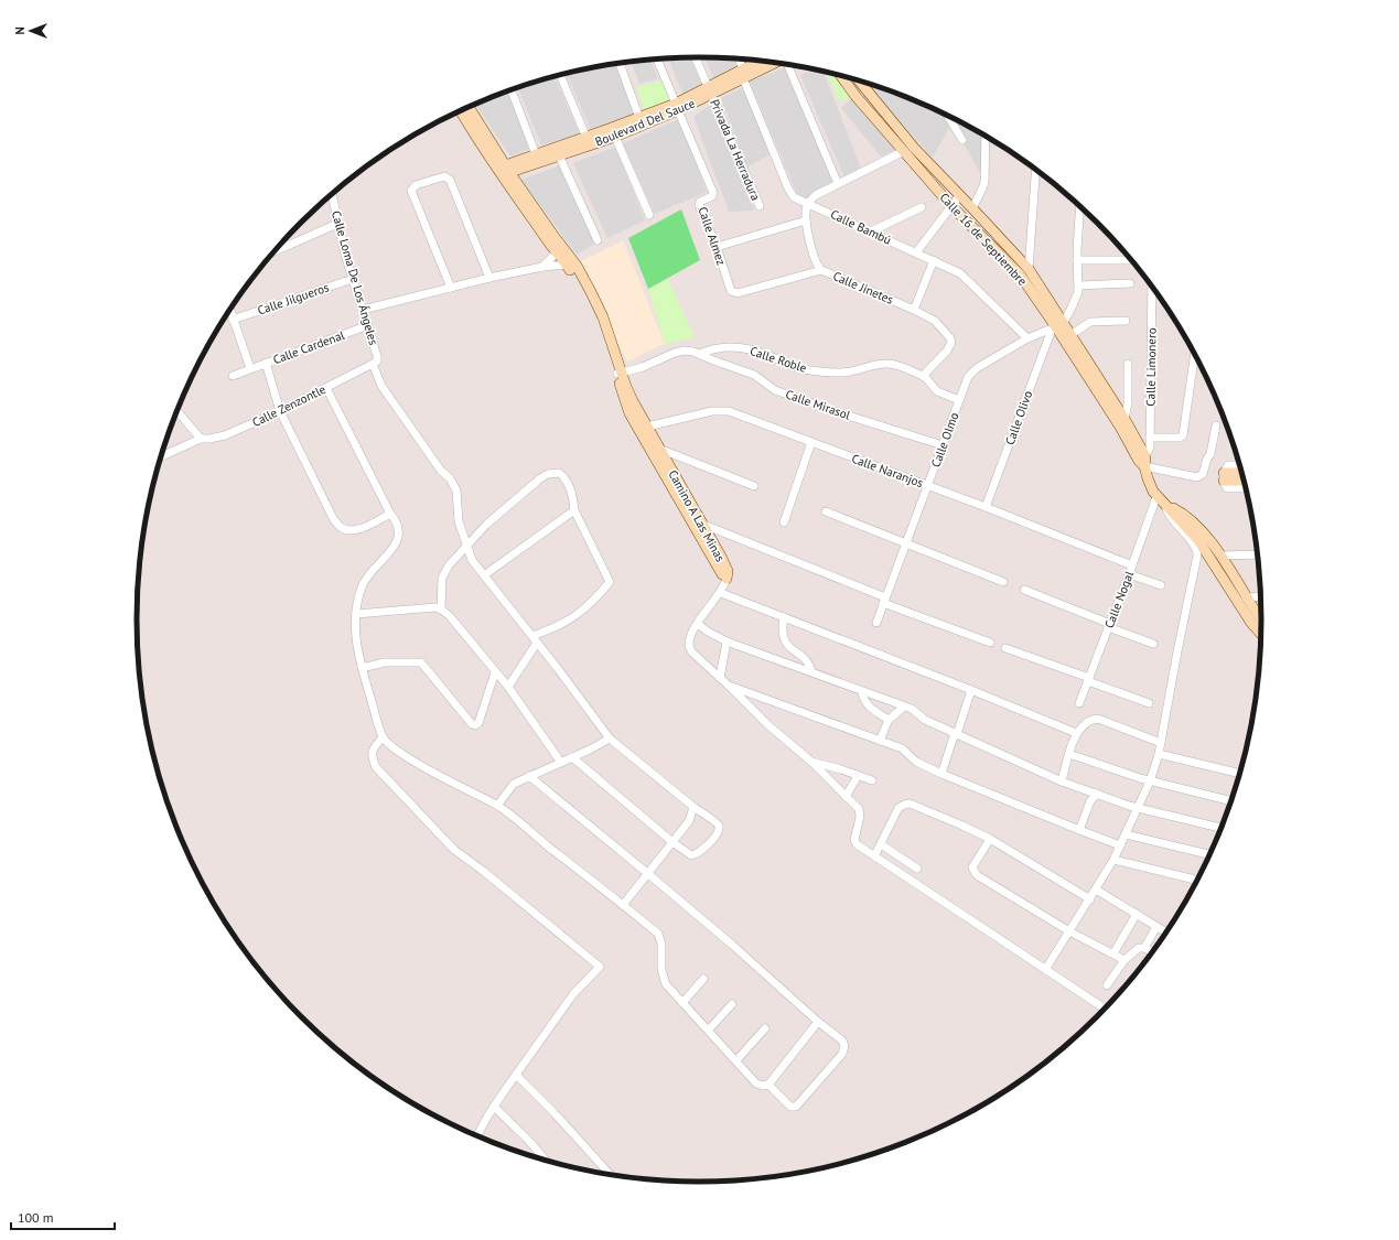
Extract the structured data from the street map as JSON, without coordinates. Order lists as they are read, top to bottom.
{
  "streets": {
    "main road": ["Boulevard Del Sauce", "Calle 16 de Septiembre", "Camino A Las Minas"],
    "street": [
      "Privada La Herradura",
      "Calle Bambú",
      "Calle Almez",
      "Calle Loma De Los Ángeles",
      "Calle Jinetes",
      "Calle Jilgueros",
      "Calle Cardenal",
      "Calle Roble",
      "Calle Limonero",
      "Calle Mirasol",
      "Calle Zenzontle",
      "Calle Olivo",
      "Calle Olmo",
      "Calle Naranjos",
      "Calle Nogal"
    ]
  },
  "crossings": [
    ["Boulevard Del Sauce", "Privada La Herradura"],
    ["Boulevard Del Sauce", "Calle Bambú"],
    ["Boulevard Del Sauce", "Calle Almez"],
    ["Boulevard Del Sauce", "Camino A Las Minas"],
    ["Calle Bambú", "Calle Olmo"],
    ["Calle Almez", "Calle Jinetes"],
    ["Calle 16 de Septiembre", "Calle Limonero"],
    ["Calle 16 de Septiembre", "Calle Olivo"],
    ["Calle 16 de Septiembre", "Calle Olmo"],
    ["Calle 16 de Septiembre", "Calle Nogal"],
    ["Calle Loma De Los Ángeles", "Calle Jilgueros"],
    ["Calle Loma De Los Ángeles", "Calle Cardenal"],
    ["Calle Loma De Los Ángeles", "Calle Zenzontle"],
    ["Calle Jinetes", "Calle Roble"],
    ["Calle Roble", "Calle Mirasol"],
    ["Calle Roble", "Calle Olmo"],
    ["Calle Roble", "Camino A Las Minas"],
    ["Calle Mirasol", "Calle Olmo"],
    ["Calle Olivo", "Calle Olmo"],
    ["Calle Olivo", "Calle Naranjos"],
    ["Calle Olmo", "Calle Naranjos"],
    ["Calle Naranjos", "Camino A Las Minas"],
    ["Calle Naranjos", "Calle Nogal"]
  ],
  "scale_bar": "100 m",
  "north": "left"
}
